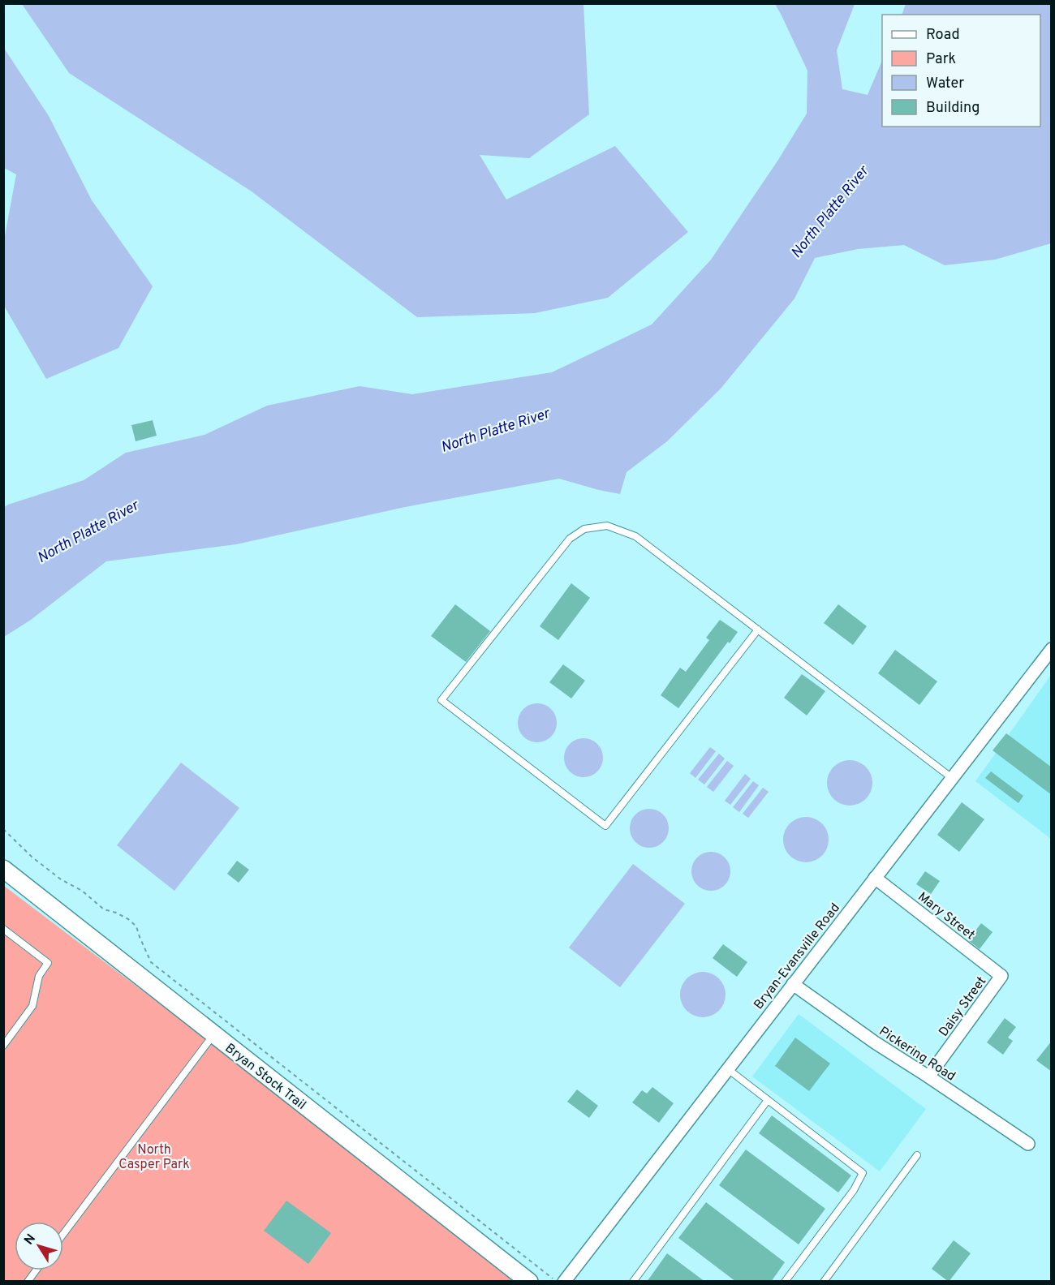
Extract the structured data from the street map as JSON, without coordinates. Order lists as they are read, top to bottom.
{
  "streets": {
    "main road": ["Bryan Stock Trail"],
    "street": [
      "Mary Street",
      "Bryan-Evansville Road",
      "Daisy Street",
      "Pickering Road"
    ]
  },
  "crossings": [
    ["Mary Street", "Bryan-Evansville Road"],
    ["Mary Street", "Daisy Street"],
    ["Bryan-Evansville Road", "Pickering Road"],
    ["Daisy Street", "Pickering Road"]
  ],
  "water": ["North Platte River"],
  "parks": ["North Casper Park"],
  "legend": [
    "Road",
    "Park",
    "Water",
    "Building"
  ],
  "north": "top left"
}
